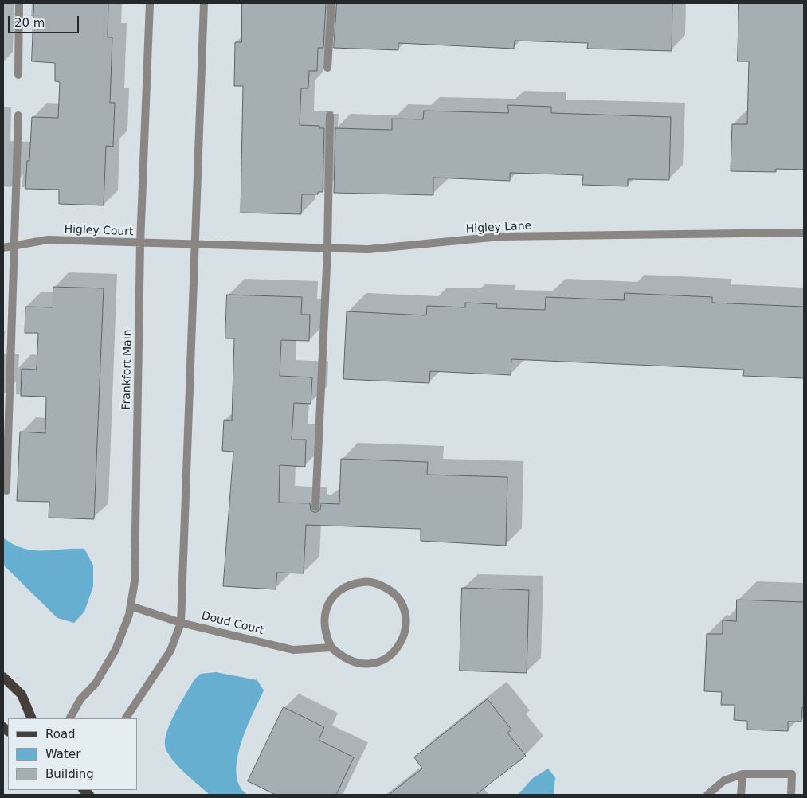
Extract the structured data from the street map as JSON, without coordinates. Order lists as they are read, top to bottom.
{
  "streets": {
    "street": [
      "Higley Lane",
      "Higley Court",
      "Frankfort Main",
      "Doud Court"
    ]
  },
  "crossings": [
    ["Higley Lane", "Higley Court"],
    ["Higley Court", "Frankfort Main"],
    ["Frankfort Main", "Doud Court"]
  ],
  "legend": ["Road", "Water", "Building"],
  "scale_bar": "20 m"
}
